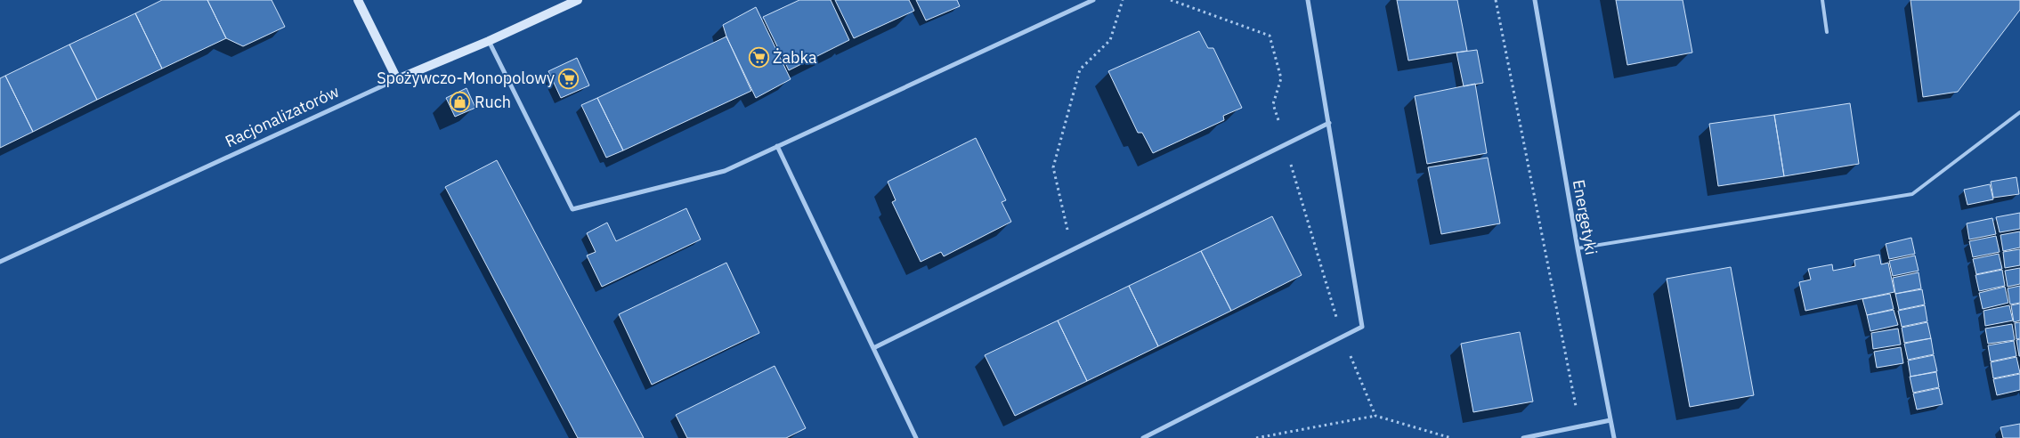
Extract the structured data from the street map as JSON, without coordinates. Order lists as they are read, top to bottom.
{
  "streets": {
    "street": ["Racjonalizatorów", "Energetyki"]
  },
  "places": {
    "supermarket": ["Żabka", "Spożywczo-Monopolowy"],
    "shop": ["Ruch"]
  }
}
